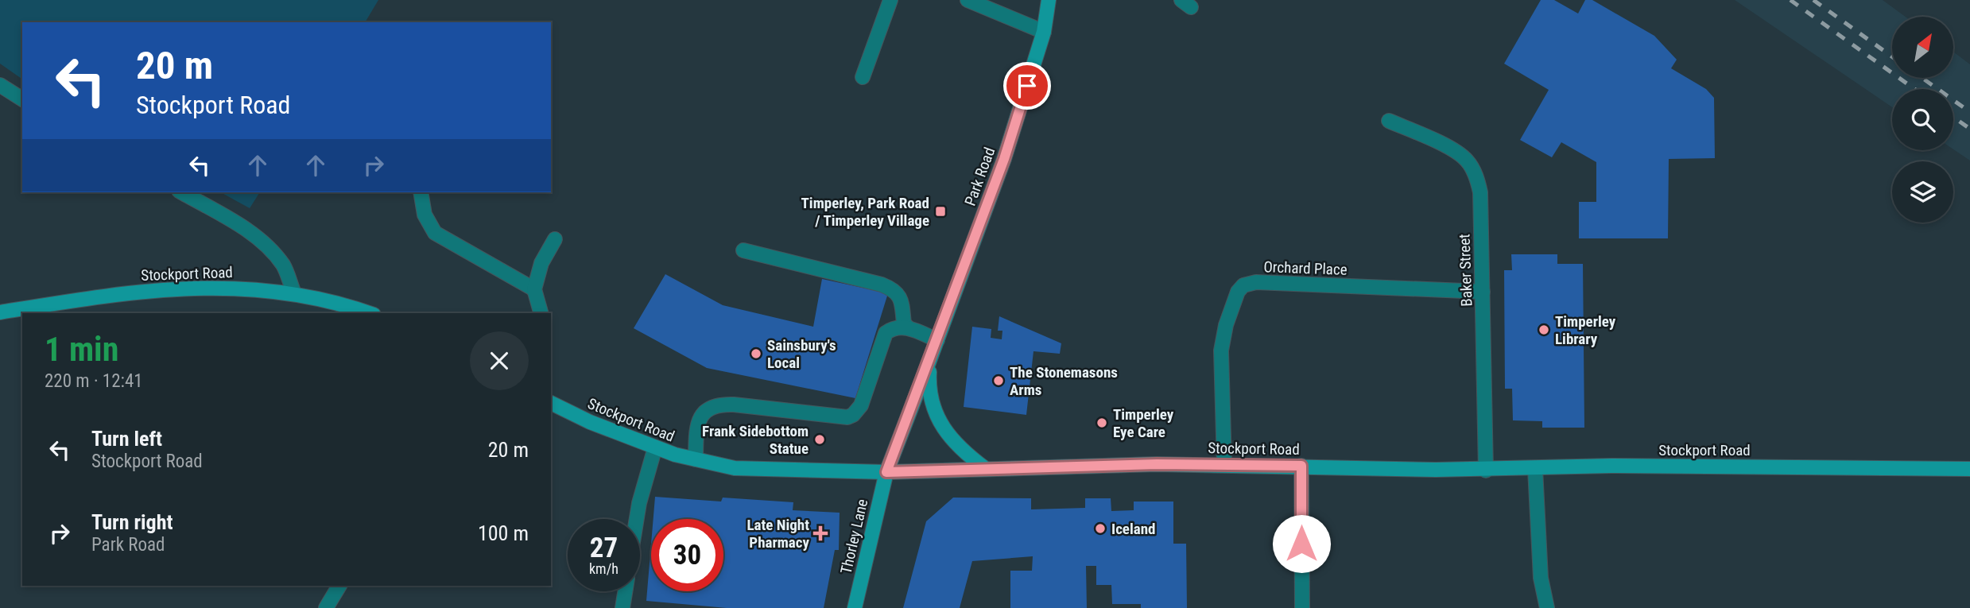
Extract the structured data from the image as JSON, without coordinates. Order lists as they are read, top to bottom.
{
  "streets": {
    "main road": ["Park Road", "Stockport Road", "Thorley Lane"],
    "street": ["Orchard Place", "Baker Street"]
  },
  "crossings": [
    ["Park Road", "Stockport Road"],
    ["Park Road", "Thorley Lane"],
    ["Orchard Place", "Baker Street"],
    ["Orchard Place", "Stockport Road"],
    ["Baker Street", "Stockport Road"],
    ["Stockport Road", "Thorley Lane"]
  ],
  "places": {
    "transit": ["Timperley, Park Road / Timperley Village"],
    "other": [
      "Timperley Library",
      "Sainsbury's Local",
      "The Stonemasons Arms",
      "Timperley Eye Care",
      "Frank Sidebottom Statue",
      "Iceland"
    ],
    "health": ["Late Night Pharmacy"]
  },
  "north": "top right",
  "page": {
    "turn": ["20 m", "Stockport Road"],
    "heading": ["1 min", "220 m · 12:41"],
    "list": [
      {
        "name": "Turn left",
        "note": "Stockport Road",
        "value": "20 m"
      },
      {
        "name": "Turn right",
        "note": "Park Road",
        "value": "100 m"
      }
    ],
    "speed": "27 km/h",
    "limit": "30"
  }
}
